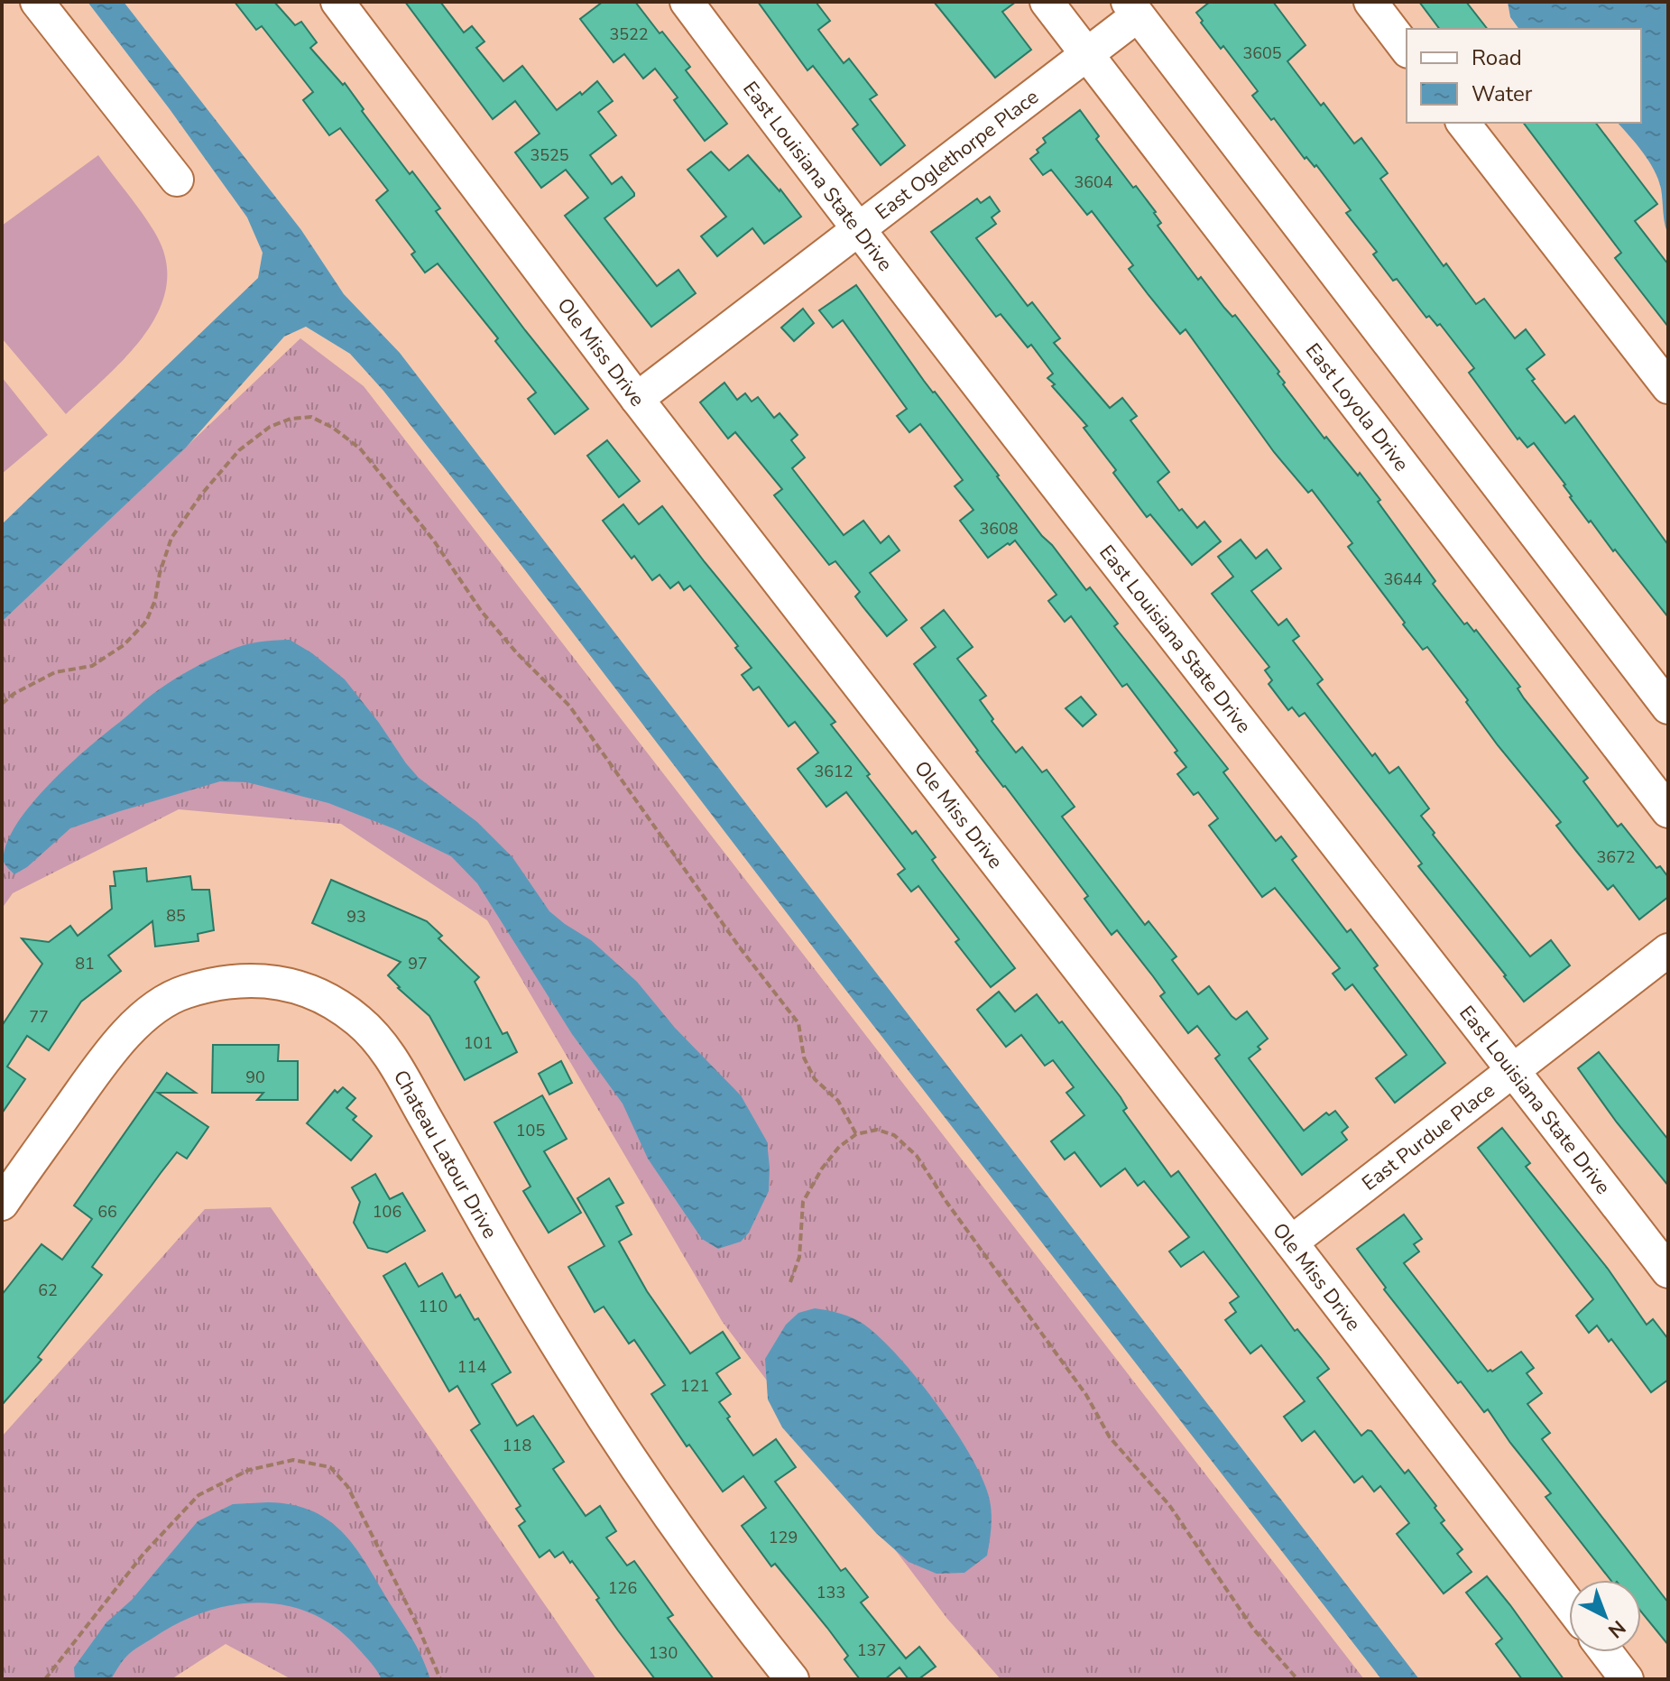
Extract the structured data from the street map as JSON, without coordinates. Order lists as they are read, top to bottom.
{
  "streets": {
    "street": [
      "East Oglethorpe Place",
      "East Louisiana State Drive",
      "Ole Miss Drive",
      "East Loyola Drive",
      "East Purdue Place",
      "Chateau Latour Drive"
    ]
  },
  "crossings": [
    ["East Oglethorpe Place", "East Louisiana State Drive"],
    ["East Oglethorpe Place", "Ole Miss Drive"],
    ["East Oglethorpe Place", "East Loyola Drive"],
    ["East Louisiana State Drive", "East Purdue Place"],
    ["Ole Miss Drive", "East Purdue Place"]
  ],
  "house_numbers": [
    "3522",
    "3605",
    "3525",
    "3604",
    "3608",
    "3644",
    "3612",
    "3672",
    "85",
    "93",
    "81",
    "97",
    "77",
    "101",
    "90",
    "105",
    "66",
    "106",
    "62",
    "110",
    "114",
    "121",
    "118",
    "129",
    "126",
    "133",
    "137",
    "130"
  ],
  "legend": ["Road", "Water"],
  "north": "bottom right"
}
